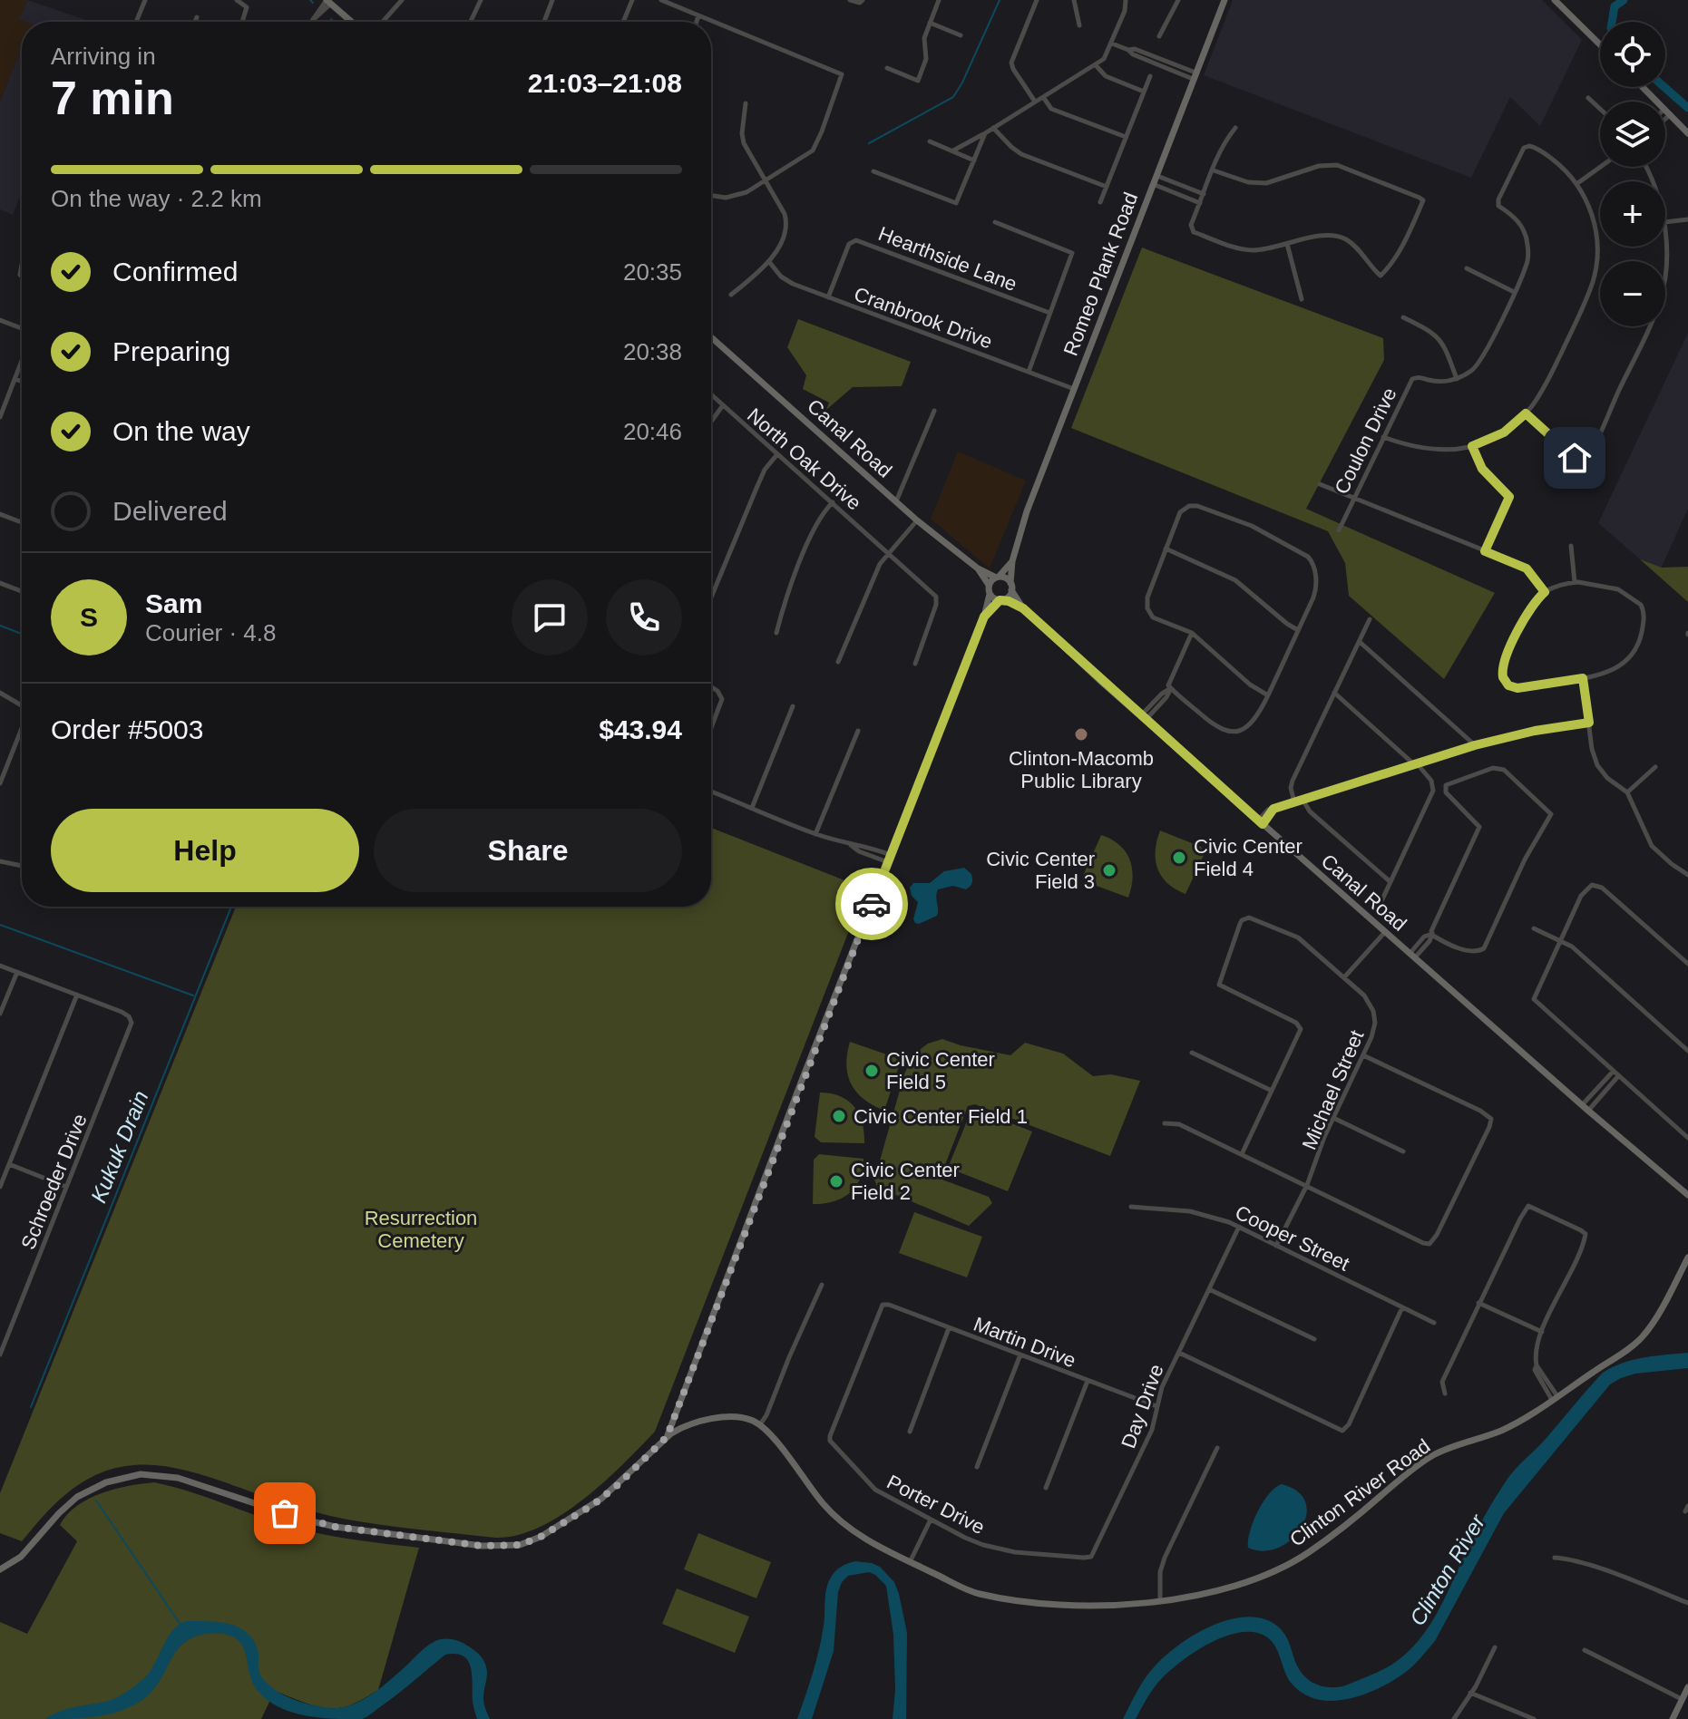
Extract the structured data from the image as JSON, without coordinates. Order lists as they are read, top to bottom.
{
  "streets": {
    "street": [
      "Hearthside Lane",
      "Romeo Plank Road",
      "Cranbrook Drive",
      "Canal Road",
      "Coulon Drive",
      "North Oak Drive",
      "Michael Street",
      "Schroeder Drive",
      "Cooper Street",
      "Martin Drive",
      "Day Drive",
      "Clinton River Road",
      "Porter Drive"
    ]
  },
  "crossings": [
    ["Hearthside Lane", "Cranbrook Drive"],
    ["Romeo Plank Road", "Cranbrook Drive"],
    ["Romeo Plank Road", "Canal Road"],
    ["Michael Street", "Cooper Street"],
    ["Cooper Street", "Day Drive"],
    ["Martin Drive", "Day Drive"],
    ["Martin Drive", "Porter Drive"],
    ["Day Drive", "Porter Drive"]
  ],
  "water": ["Kukuk Drain", "Clinton River"],
  "parks": ["Resurrection Cemetery"],
  "places": [
    "Clinton-Macomb Public Library",
    "Civic Center Field 4",
    "Civic Center Field 3",
    "Civic Center Field 5",
    "Civic Center Field 1",
    "Civic Center Field 2"
  ],
  "page": {
    "map_buttons": ["+", "−"],
    "heading": ["7 min", "Arriving in", "21:03–21:08"],
    "panel": [
      "Sam",
      "Courier · 4.8",
      "Order #5003",
      "$43.94"
    ],
    "bar": "On the way · 2.2 km",
    "list": [
      ["Confirmed", "20:35"],
      ["Preparing", "20:38"],
      ["On the way", "20:46"],
      "Delivered"
    ],
    "round": "S",
    "buttons": ["Help", "Share"]
  }
}
